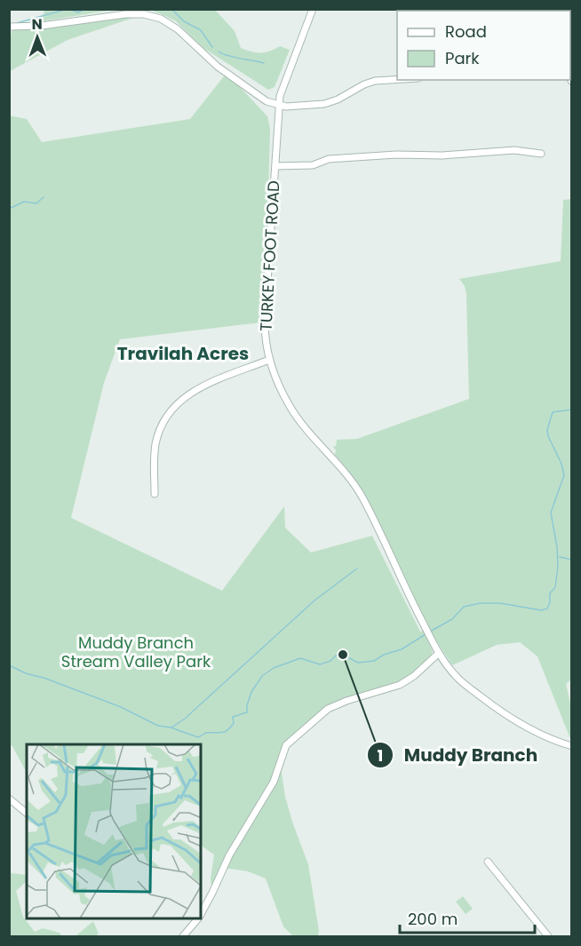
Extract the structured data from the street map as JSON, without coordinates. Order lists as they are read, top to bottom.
{
  "streets": {
    "street": ["TURKEY FOOT ROAD"]
  },
  "districts": ["Travilah Acres"],
  "parks": ["Muddy Branch Stream Valley Park"],
  "places": ["Muddy Branch"],
  "legend": ["Road", "Park"],
  "scale_bar": "200 m",
  "north": "top"
}
